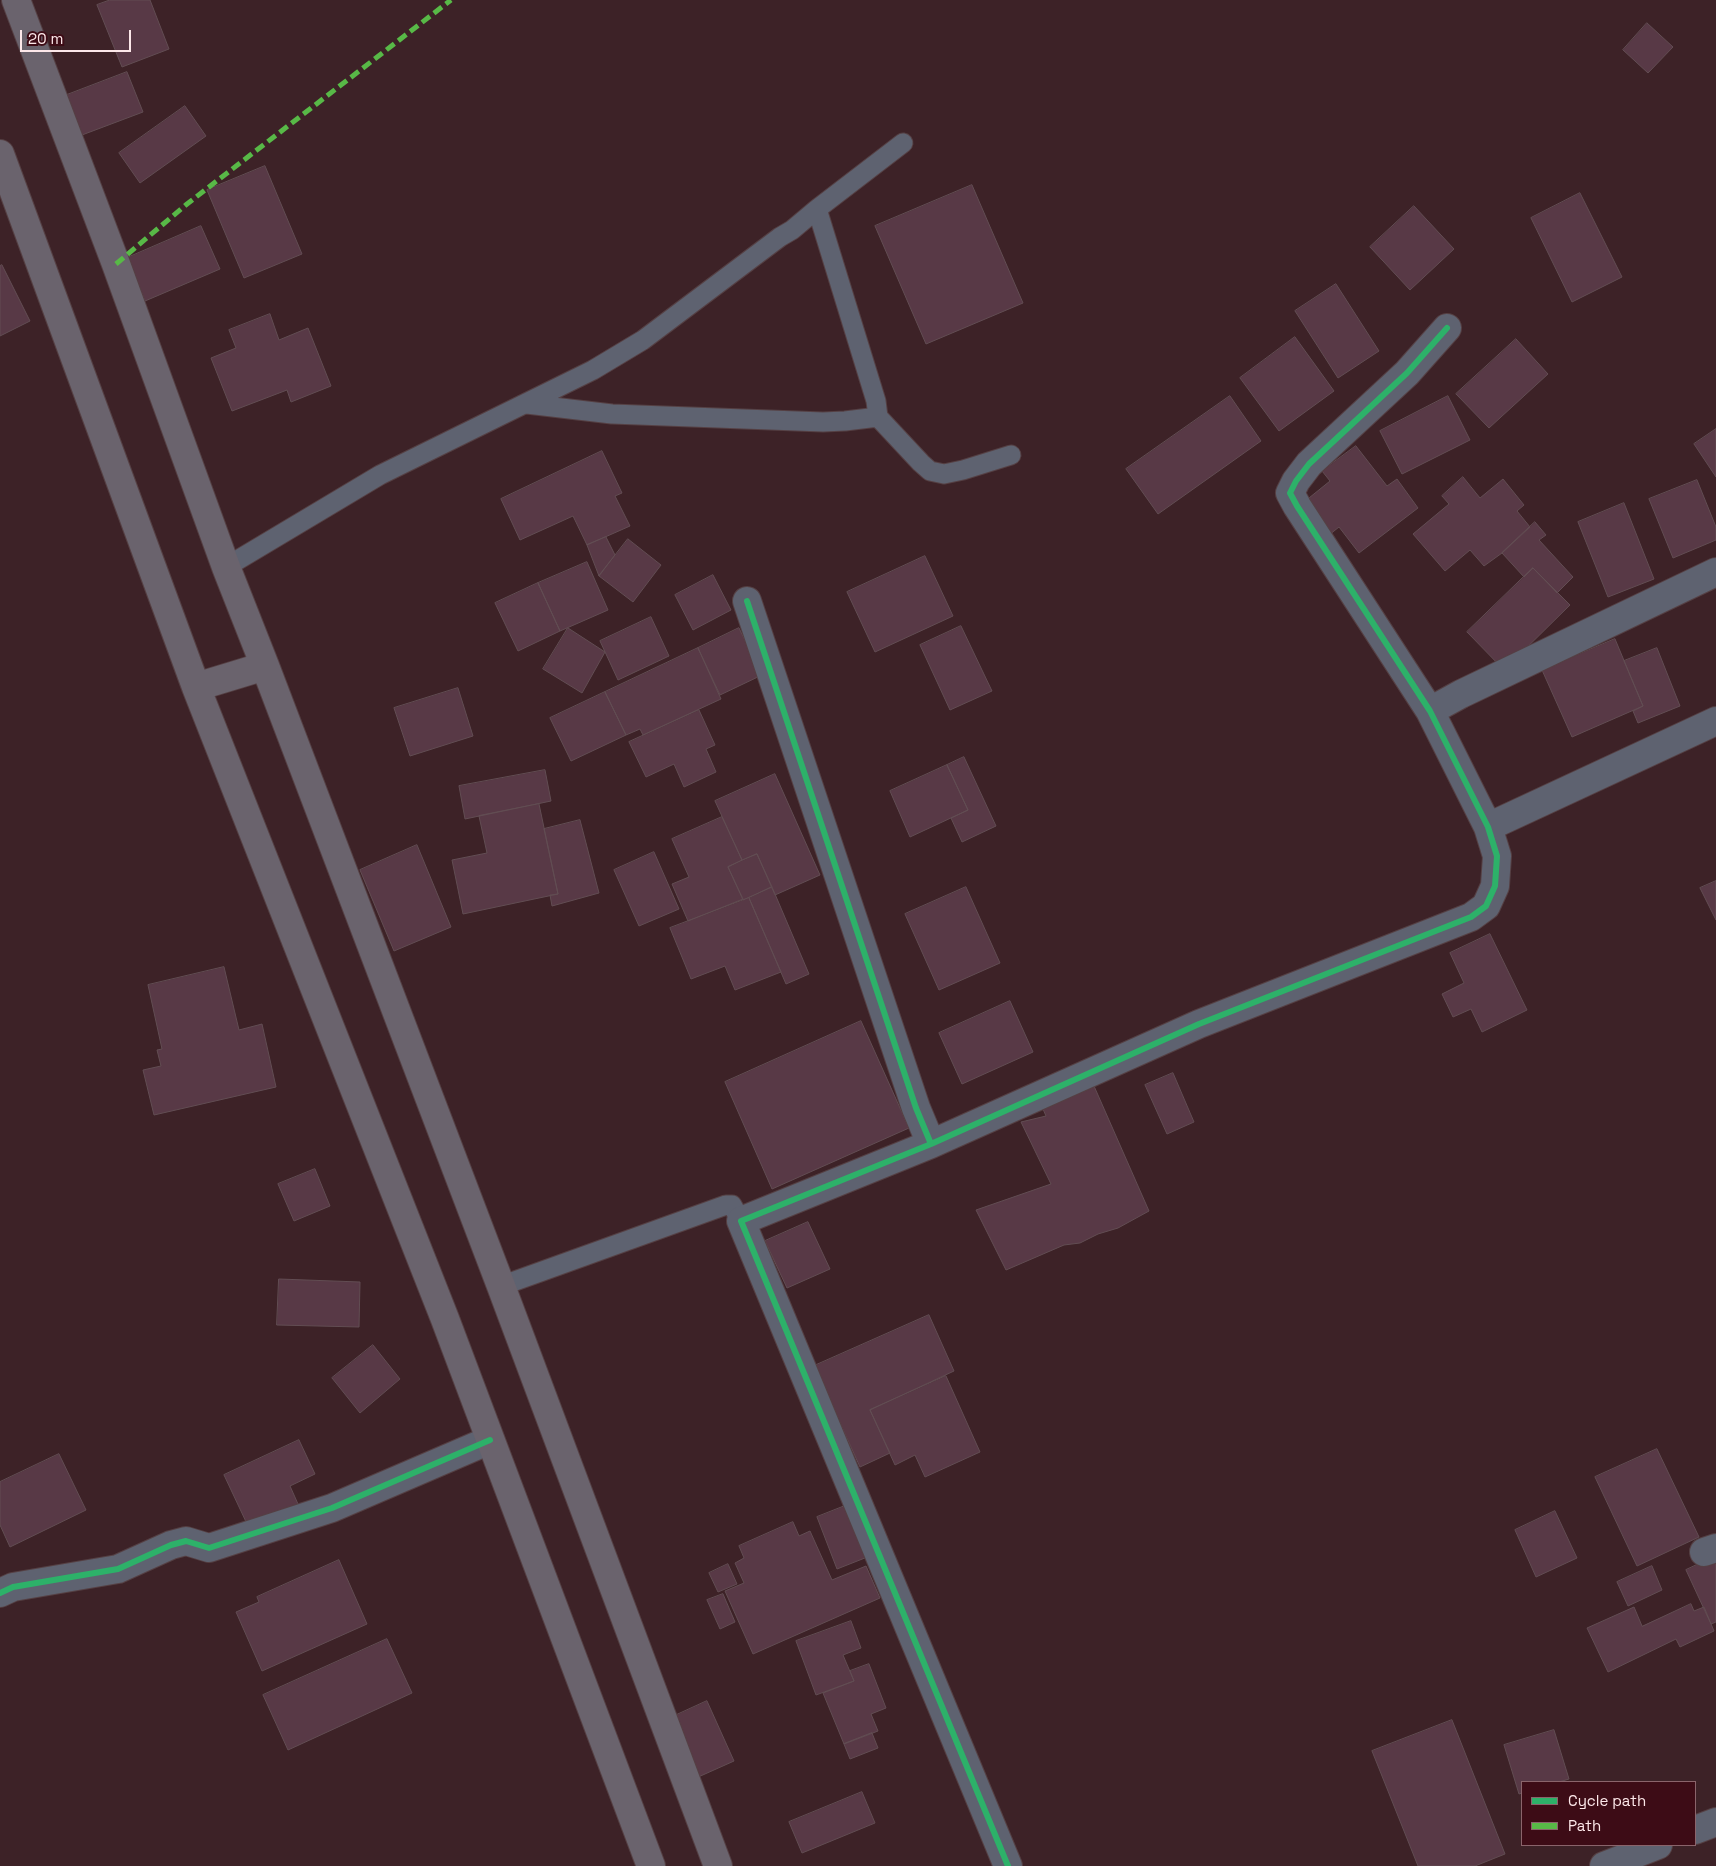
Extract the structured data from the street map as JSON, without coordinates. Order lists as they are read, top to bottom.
{
  "legend": ["Cycle path", "Path"],
  "scale_bar": "20 m"
}
